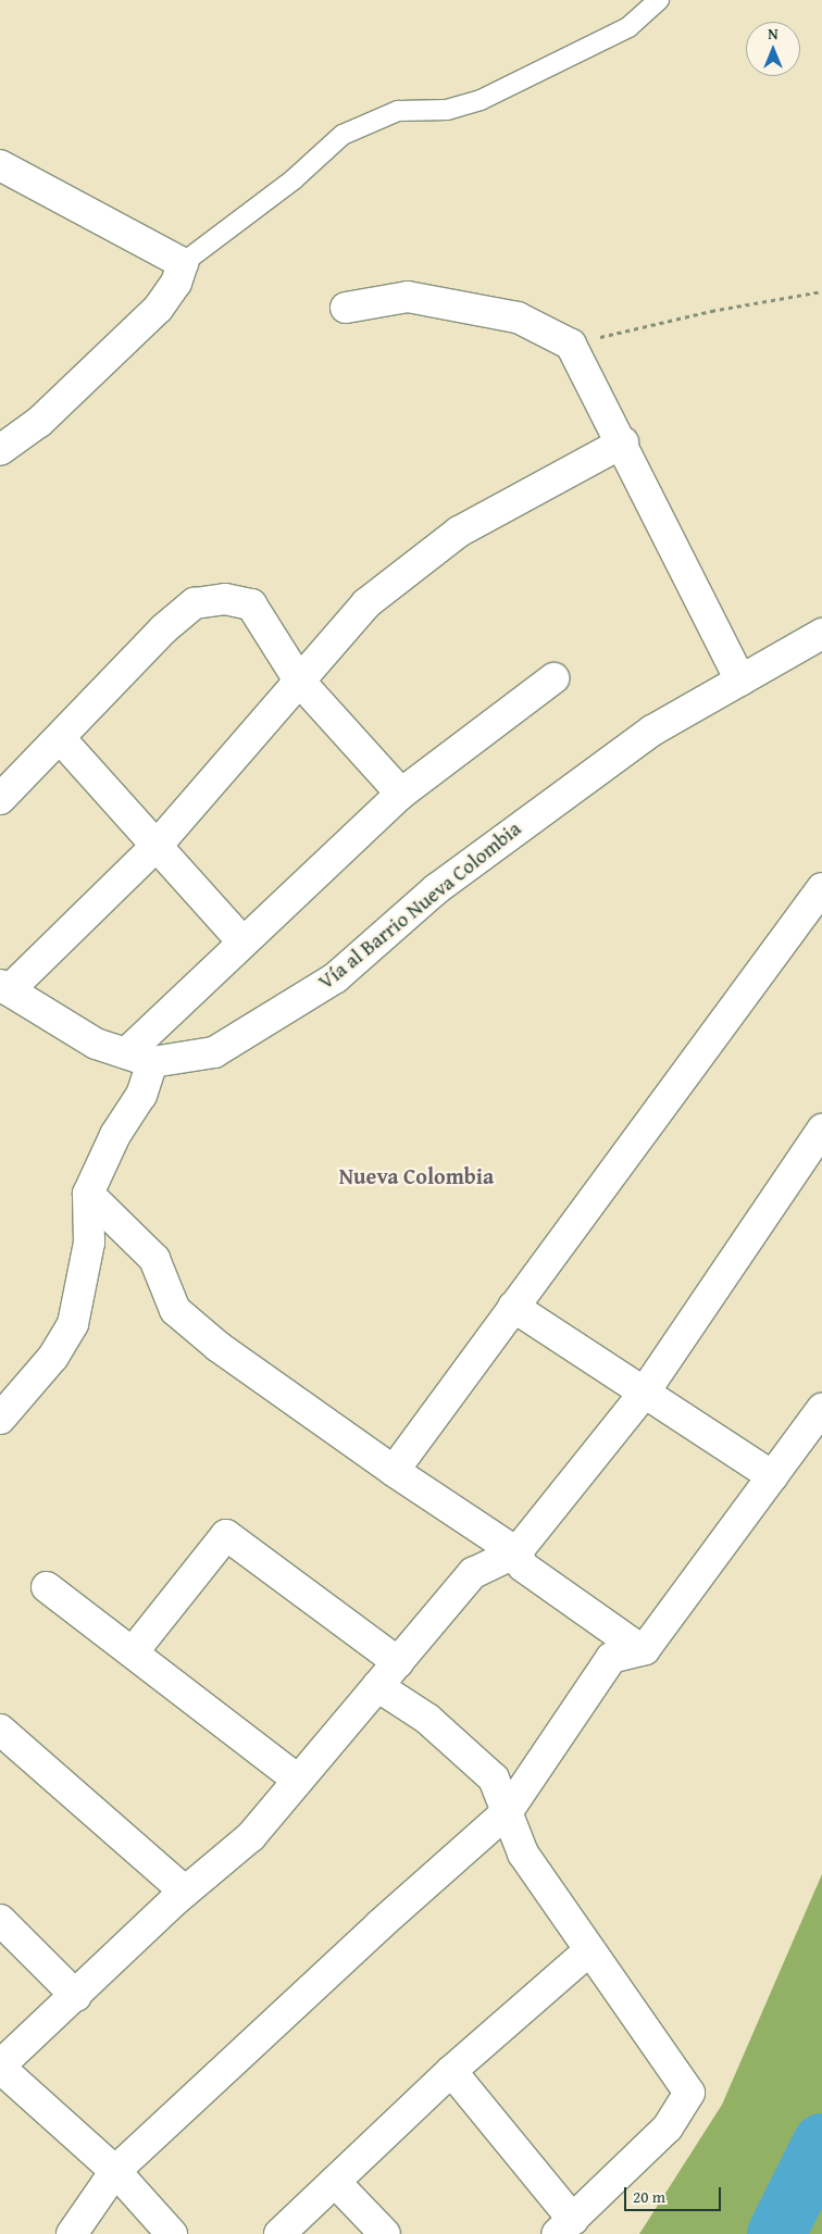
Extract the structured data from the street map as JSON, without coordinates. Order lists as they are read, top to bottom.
{
  "streets": {
    "street": ["Vía al Barrio Nueva Colombia"]
  },
  "districts": ["Nueva Colombia"],
  "scale_bar": "20 m",
  "north": "top"
}
